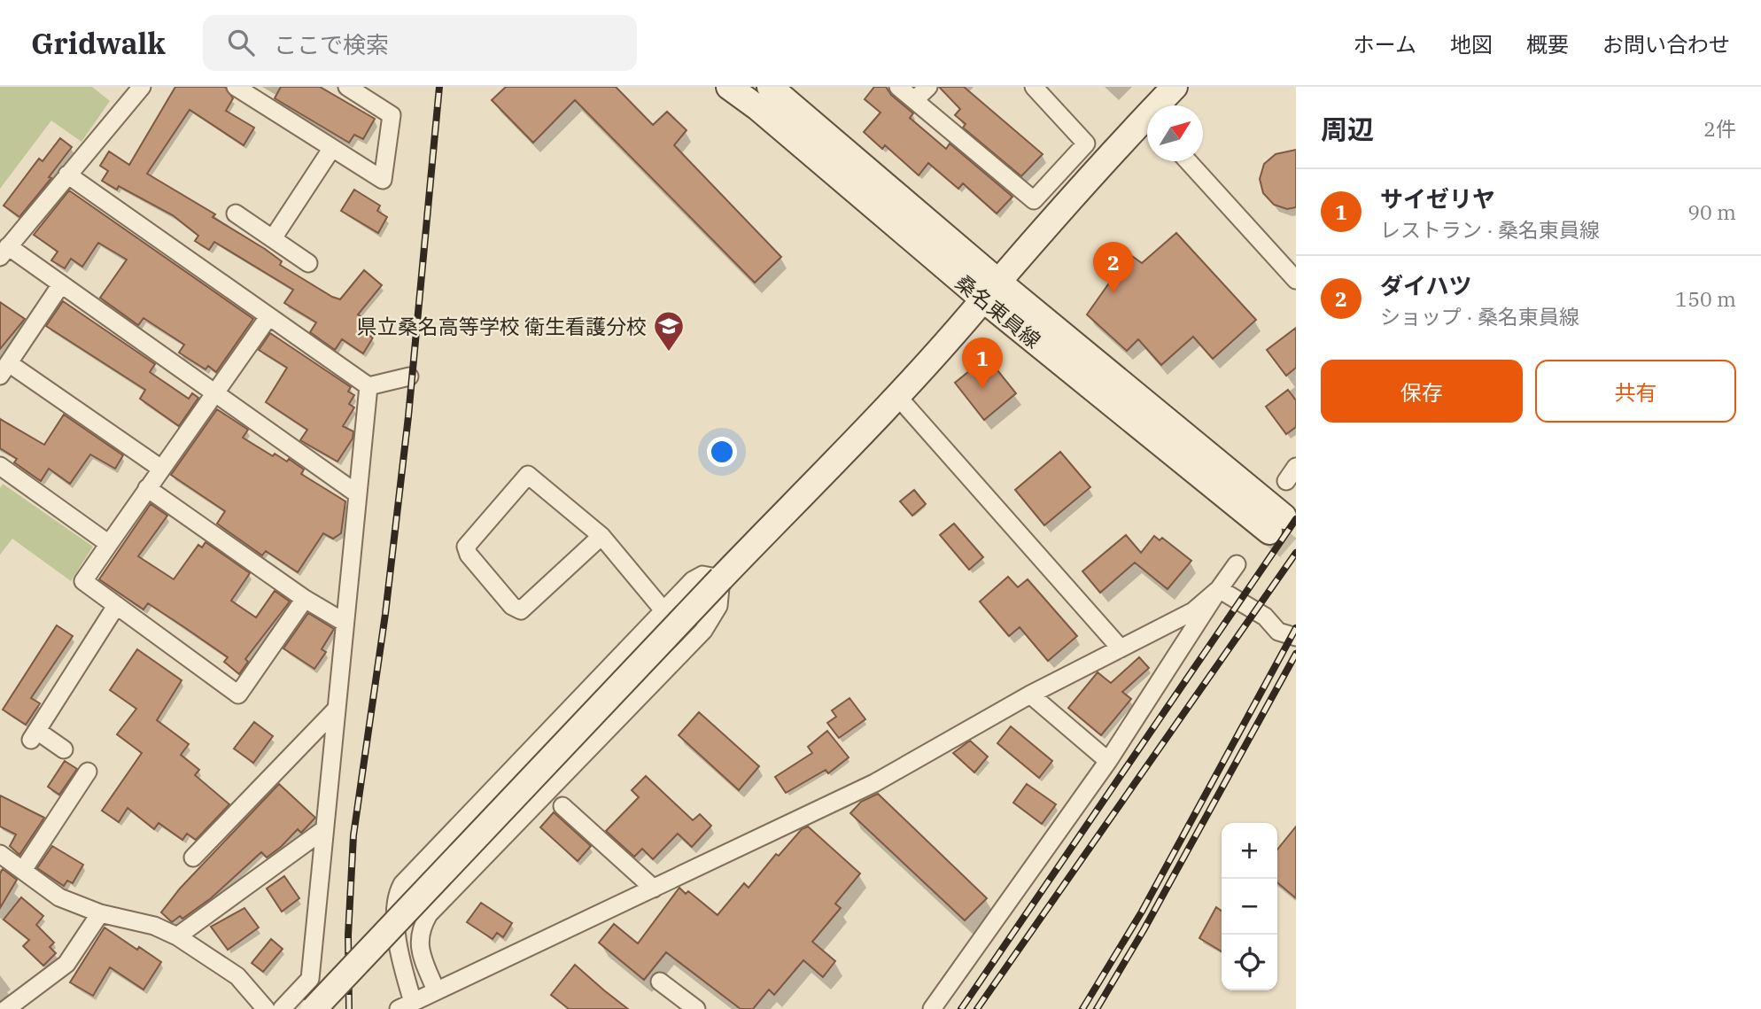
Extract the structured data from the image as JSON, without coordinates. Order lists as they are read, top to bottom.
{
  "streets": {
    "street": ["桑名東員線"]
  },
  "places": {
    "school or university": ["県立桑名高等学校 衛生看護分校"]
  },
  "north": "top right",
  "page": {
    "header": "Gridwalk",
    "search": "ここで検索",
    "nav": [
      "ホーム",
      "地図",
      "概要",
      "お問い合わせ"
    ],
    "heading": ["周辺", "2件"],
    "list": [
      {
        "mark": "1",
        "name": "サイゼリヤ",
        "note": "レストラン · 桑名東員線",
        "value": "90 m"
      },
      {
        "mark": "2",
        "name": "ダイハツ",
        "note": "ショップ · 桑名東員線",
        "value": "150 m"
      }
    ],
    "pins": ["2", "1"],
    "buttons": ["保存", "共有"],
    "map_buttons": ["+", "−"]
  }
}
